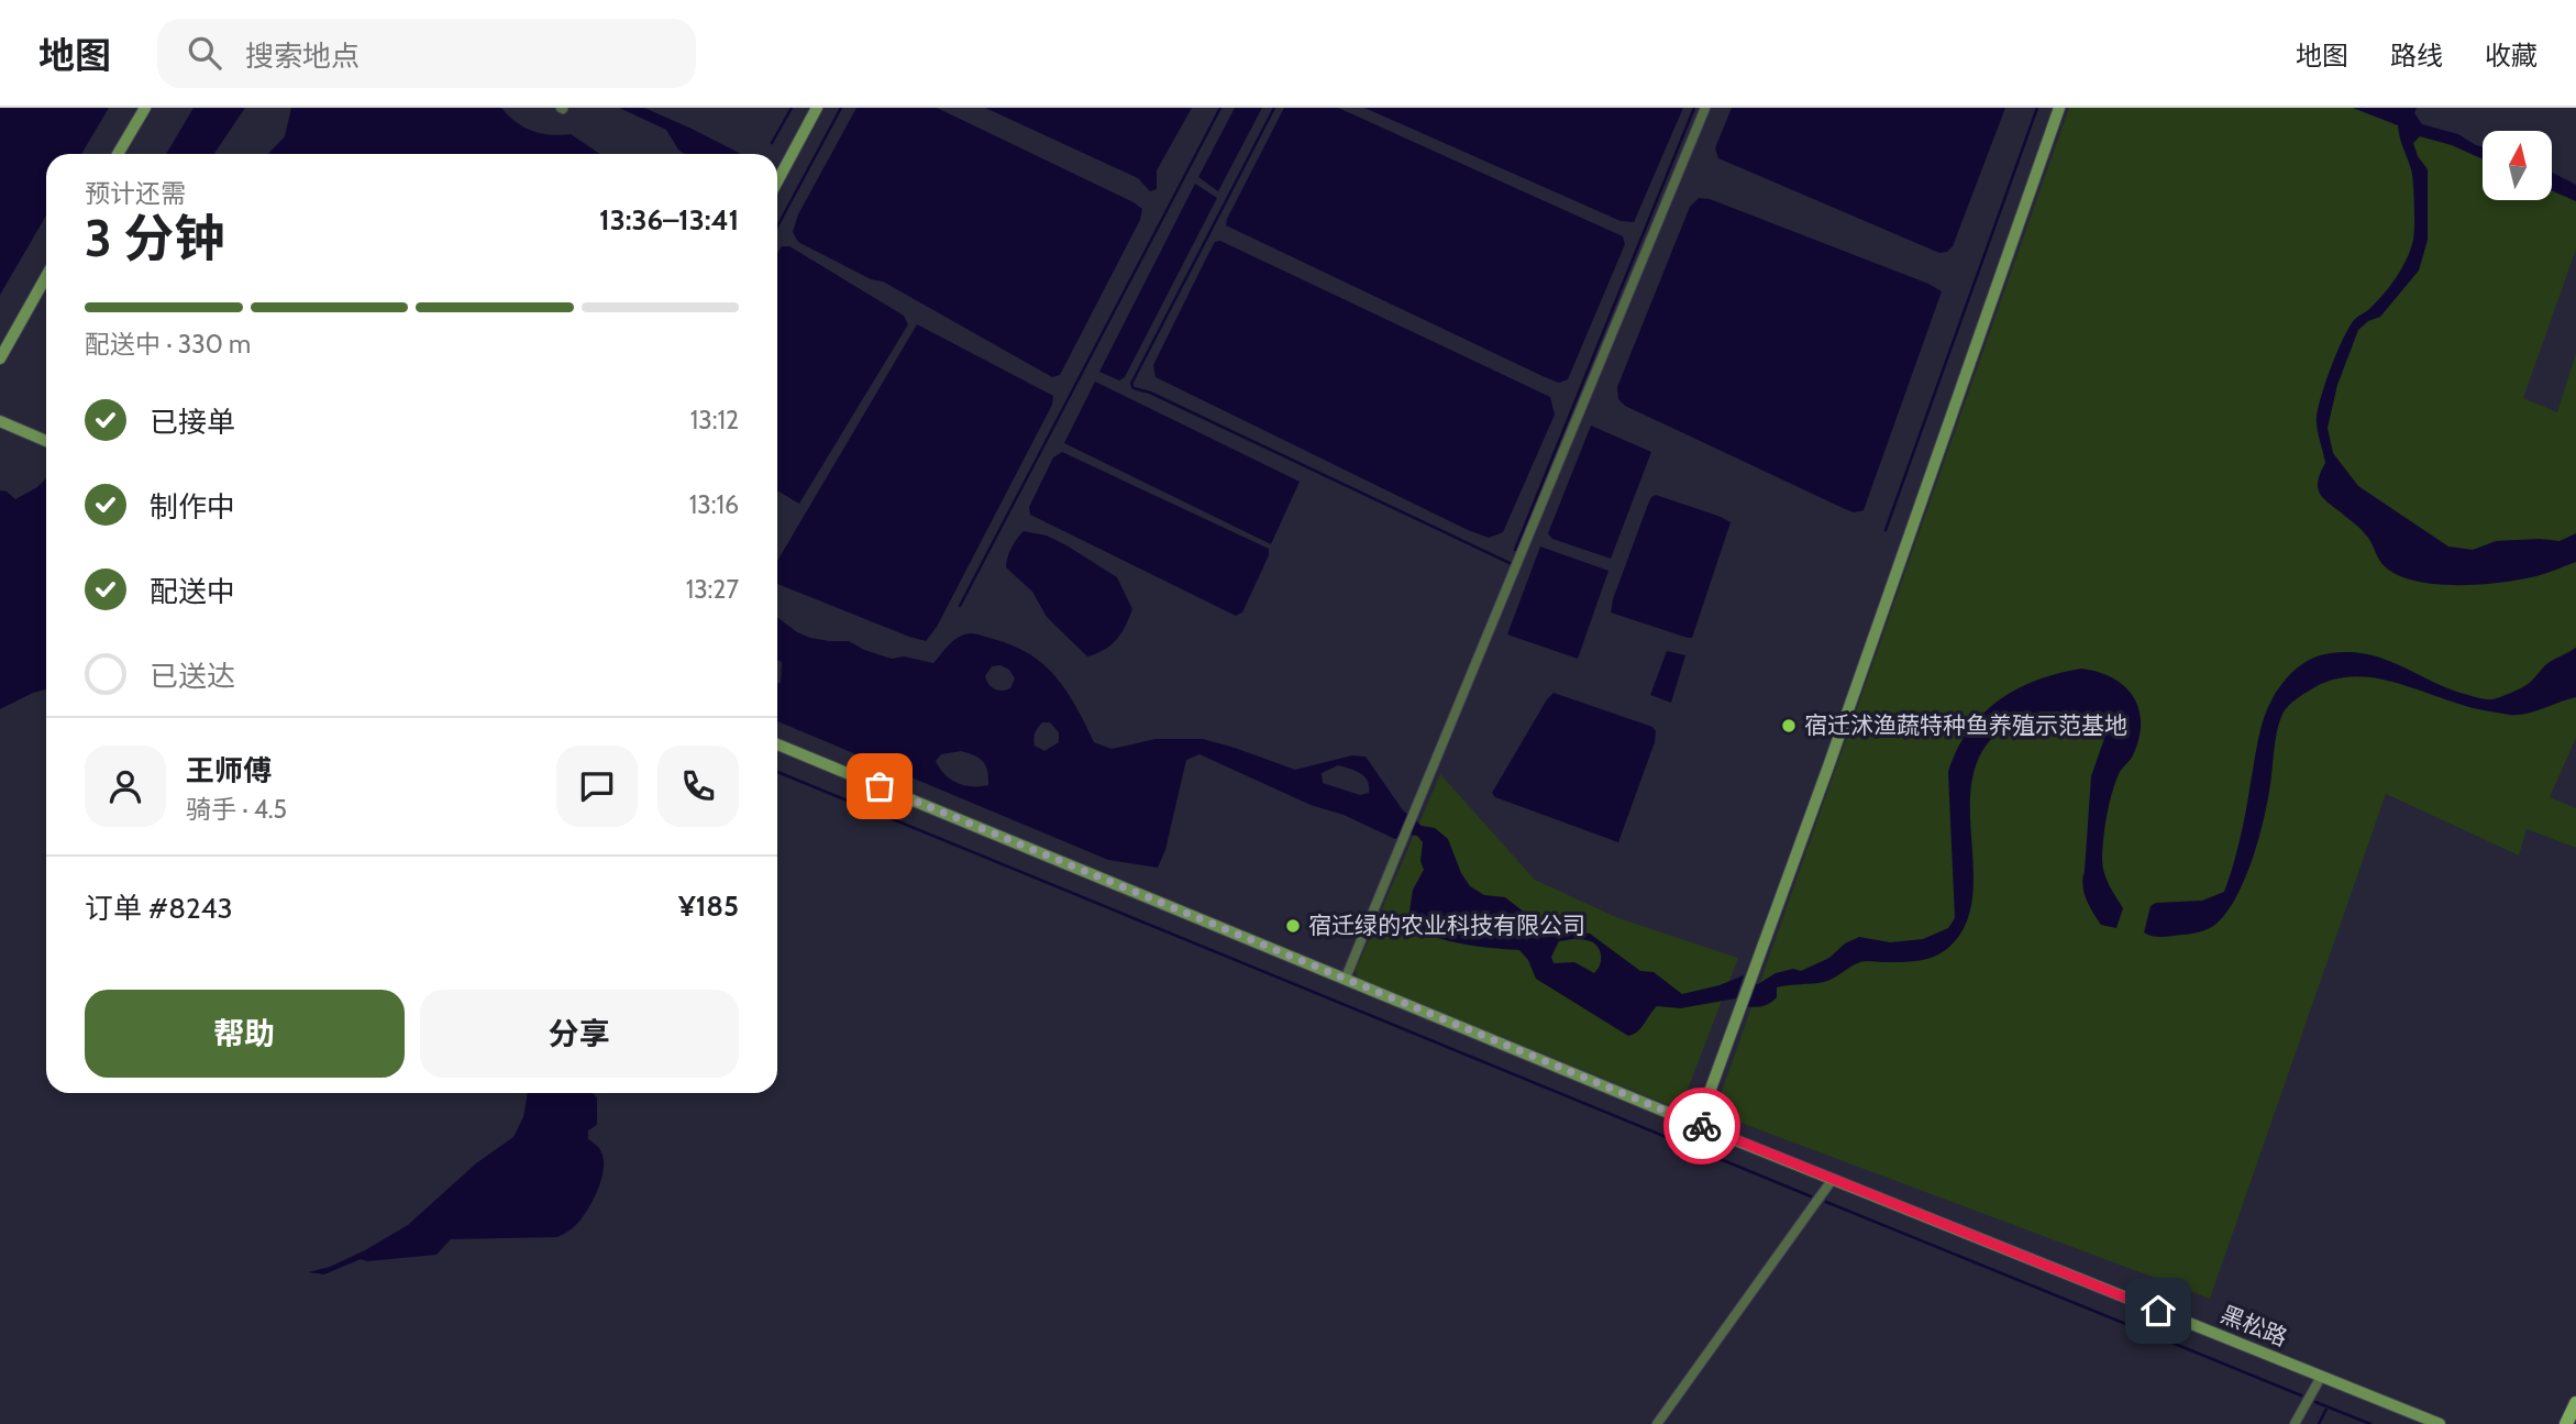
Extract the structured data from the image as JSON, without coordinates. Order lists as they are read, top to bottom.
{
  "streets": {
    "street": ["黑松路"]
  },
  "places": ["宿迁沭渔蔬特种鱼养殖示范基地", "宿迁绿的农业科技有限公司"],
  "north": "top",
  "page": {
    "header": "地图",
    "search": "搜索地点",
    "nav": ["地图", "路线", "收藏"],
    "heading": ["3 分钟", "预计还需", "13:36–13:41"],
    "panel": [
      "王师傅",
      "骑手 · 4.5",
      "订单 #8243",
      "¥185"
    ],
    "bar": "配送中 · 330 m",
    "list": [
      ["已接单", "13:12"],
      ["制作中", "13:16"],
      ["配送中", "13:27"],
      "已送达"
    ],
    "buttons": ["帮助", "分享"]
  }
}
